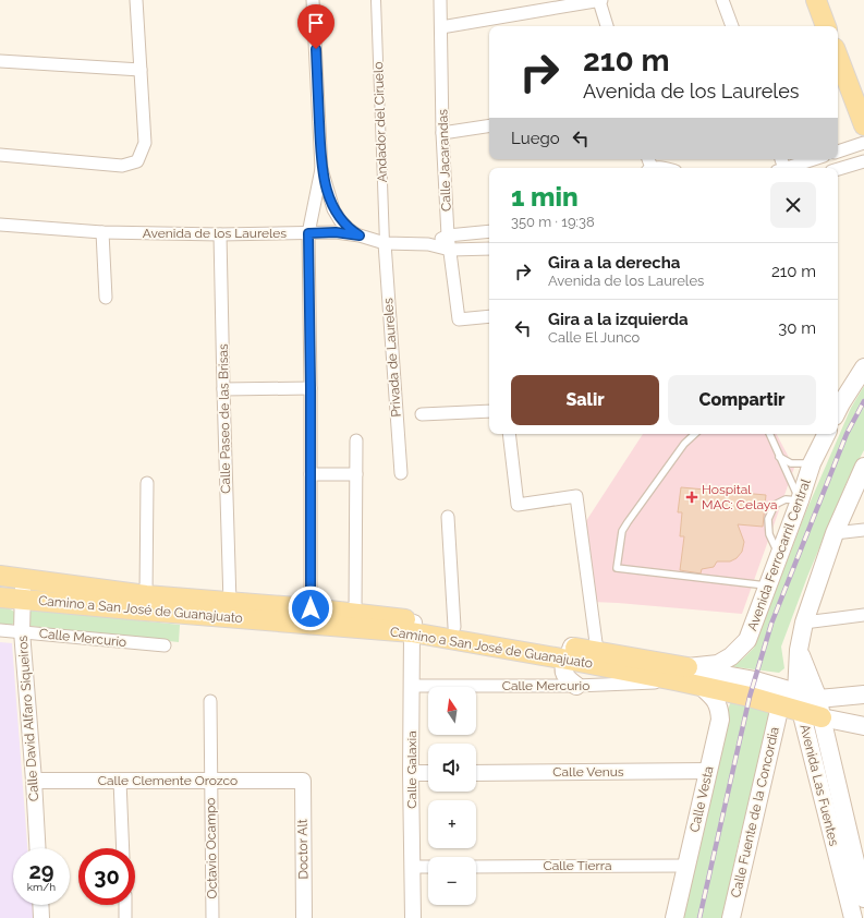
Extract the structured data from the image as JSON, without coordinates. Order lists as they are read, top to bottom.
{
  "streets": {
    "main road": [
      "Avenida Ferrocarril Central",
      "Camino a San José de Guanajuato",
      "Avenida Las Fuentes",
      "Calle Vesta",
      "Calle Fuente de la Concordia"
    ],
    "street": [
      "Andador del Ciruelo",
      "Calle Jacarandas",
      "Avenida de los Laureles",
      "Privada de Laureles",
      "Calle Paseo de las Brisas",
      "Calle Mercurio",
      "Calle David Alfaro Siqueiros",
      "Calle Galaxia",
      "Calle Venus",
      "Calle Clemente Orozco",
      "Octavio Ocampo",
      "Doctor Alt",
      "Calle Tierra"
    ]
  },
  "crossings": [
    ["Andador del Ciruelo", "Avenida de los Laureles"],
    ["Andador del Ciruelo", "Privada de Laureles"],
    ["Calle Jacarandas", "Avenida de los Laureles"],
    ["Avenida de los Laureles", "Privada de Laureles"],
    ["Avenida de los Laureles", "Calle Paseo de las Brisas"],
    ["Calle Paseo de las Brisas", "Camino a San José de Guanajuato"],
    ["Avenida Ferrocarril Central", "Camino a San José de Guanajuato"],
    ["Avenida Ferrocarril Central", "Calle Mercurio"],
    ["Camino a San José de Guanajuato", "Calle Mercurio"],
    ["Camino a San José de Guanajuato", "Calle David Alfaro Siqueiros"],
    ["Camino a San José de Guanajuato", "Calle Galaxia"],
    ["Camino a San José de Guanajuato", "Avenida Las Fuentes"],
    ["Camino a San José de Guanajuato", "Calle Vesta"],
    ["Camino a San José de Guanajuato", "Calle Fuente de la Concordia"],
    ["Calle Mercurio", "Calle David Alfaro Siqueiros"],
    ["Calle Mercurio", "Calle Galaxia"],
    ["Calle David Alfaro Siqueiros", "Calle Clemente Orozco"],
    ["Calle Venus", "Calle Vesta"],
    ["Calle Clemente Orozco", "Octavio Ocampo"],
    ["Calle Clemente Orozco", "Doctor Alt"],
    ["Calle Vesta", "Calle Tierra"]
  ],
  "places": {
    "health": ["Hospital MAC: Celaya"]
  },
  "north": "top",
  "page": {
    "turn": ["210 m", "Avenida de los Laureles"],
    "then": "Luego",
    "heading": ["1 min", "350 m · 19:38"],
    "list": [
      {
        "name": "Gira a la derecha",
        "note": "Avenida de los Laureles",
        "value": "210 m"
      },
      {
        "name": "Gira a la izquierda",
        "note": "Calle El Junco",
        "value": "30 m"
      }
    ],
    "buttons": ["Salir", "Compartir"],
    "map_buttons": ["+", "−"],
    "speed": "29 km/h",
    "limit": "30"
  }
}
